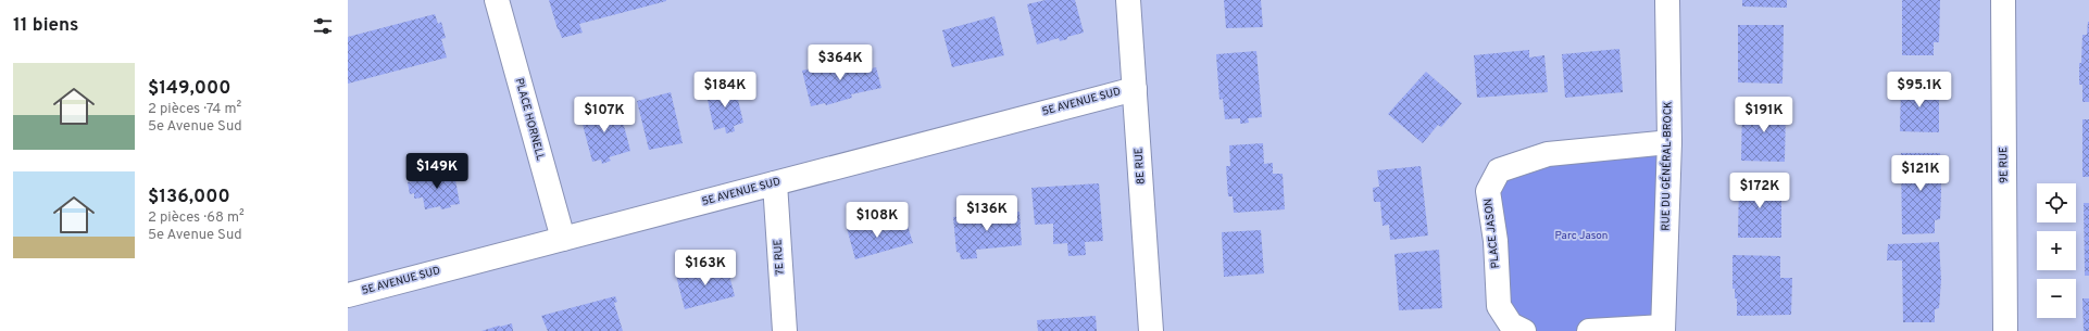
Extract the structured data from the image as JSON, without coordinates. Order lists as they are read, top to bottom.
{
  "streets": {
    "street": [
      "5E AVENUE SUD",
      "PLACE HORNELL",
      "9E RUE",
      "8E RUE",
      "RUE DU GÉNÉRAL-BROCK",
      "PLACE JASON",
      "7E RUE"
    ]
  },
  "crossings": [
    ["5E AVENUE SUD", "PLACE HORNELL"],
    ["5E AVENUE SUD", "8E RUE"],
    ["5E AVENUE SUD", "7E RUE"],
    ["RUE DU GÉNÉRAL-BROCK", "PLACE JASON"]
  ],
  "parks": ["Parc Jason"],
  "page": {
    "heading": "11 biens",
    "price": [
      "$364K",
      "$184K",
      "$95.1K",
      "$107K",
      "$191K",
      "$149K",
      "$121K",
      "$172K",
      "$136K",
      "$108K",
      "$163K"
    ],
    "list": [
      {
        "name": "$149,000",
        "note": "2 pièces · 74 m² · 5e Avenue Sud"
      },
      {
        "name": "$136,000",
        "note": "2 pièces · 68 m² · 5e Avenue Sud"
      }
    ],
    "map_buttons": ["+", "−"]
  }
}
